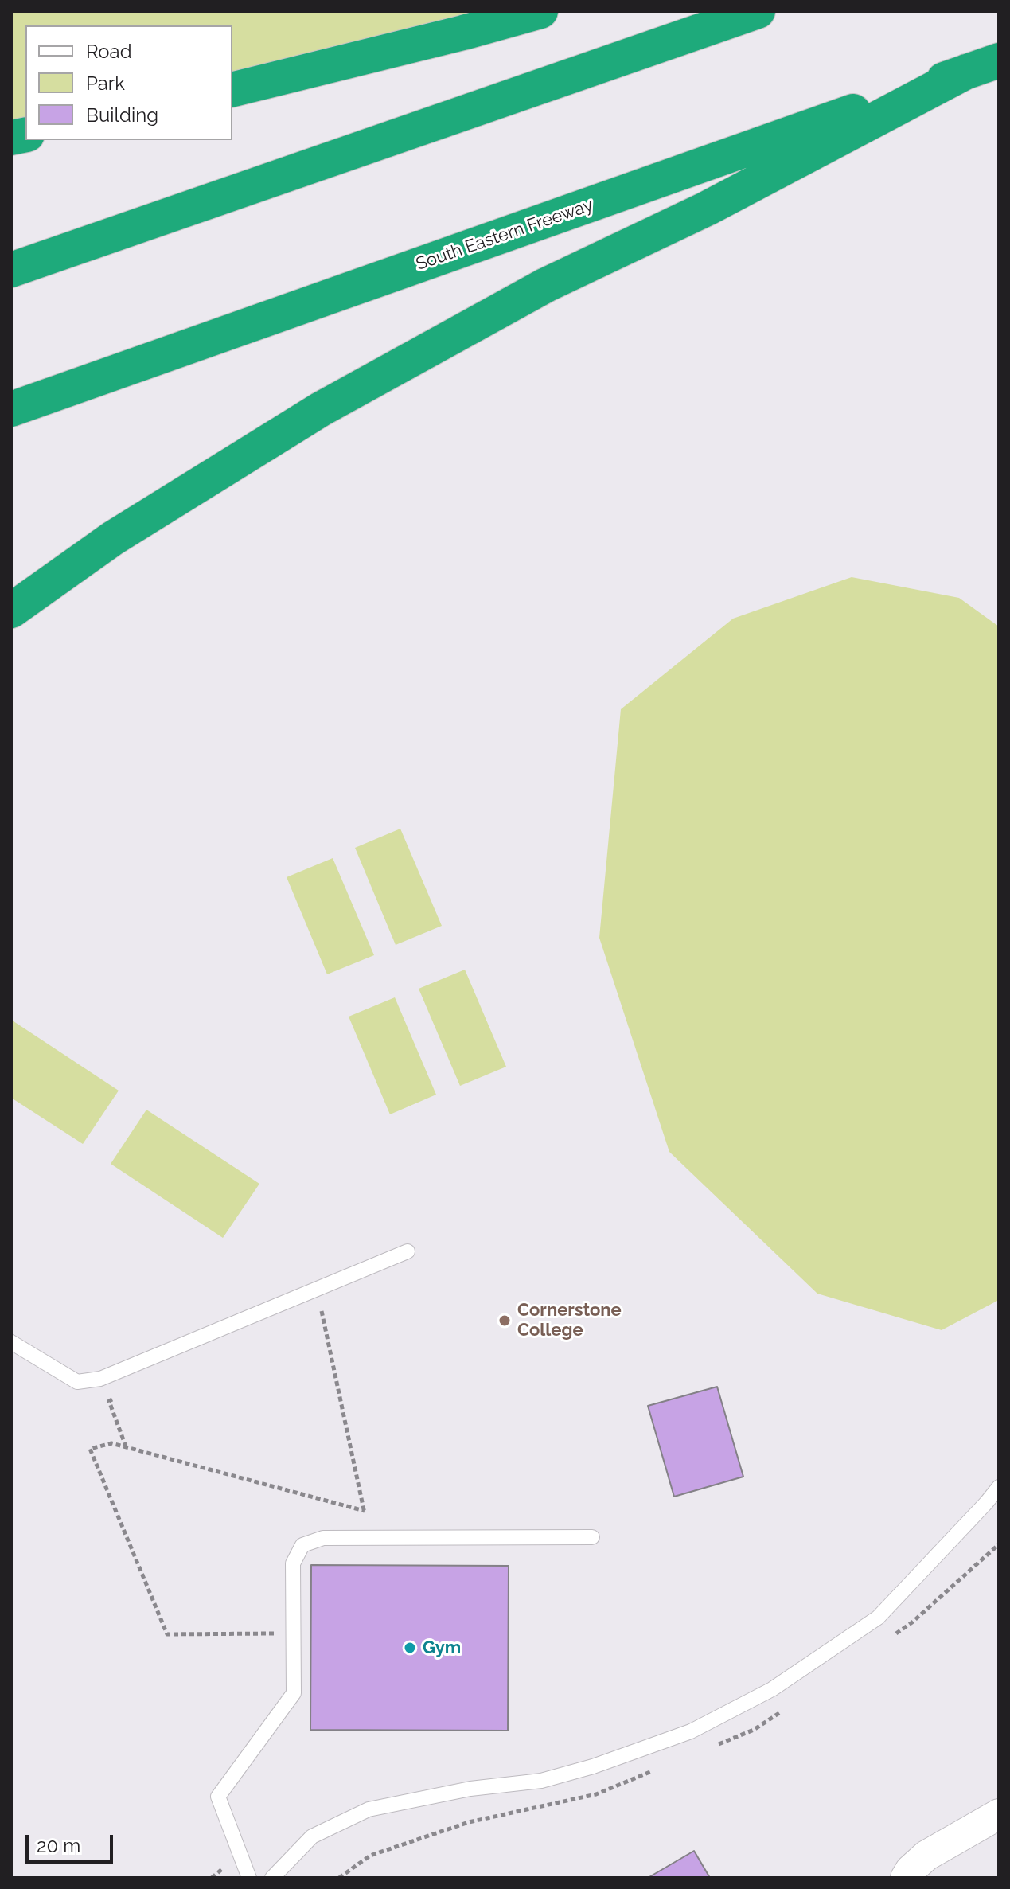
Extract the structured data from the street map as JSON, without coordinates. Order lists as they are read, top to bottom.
{
  "streets": {
    "highway": ["South Eastern Freeway"]
  },
  "places": ["Cornerstone College", "Gym"],
  "legend": ["Road", "Park", "Building"],
  "scale_bar": "20 m"
}
